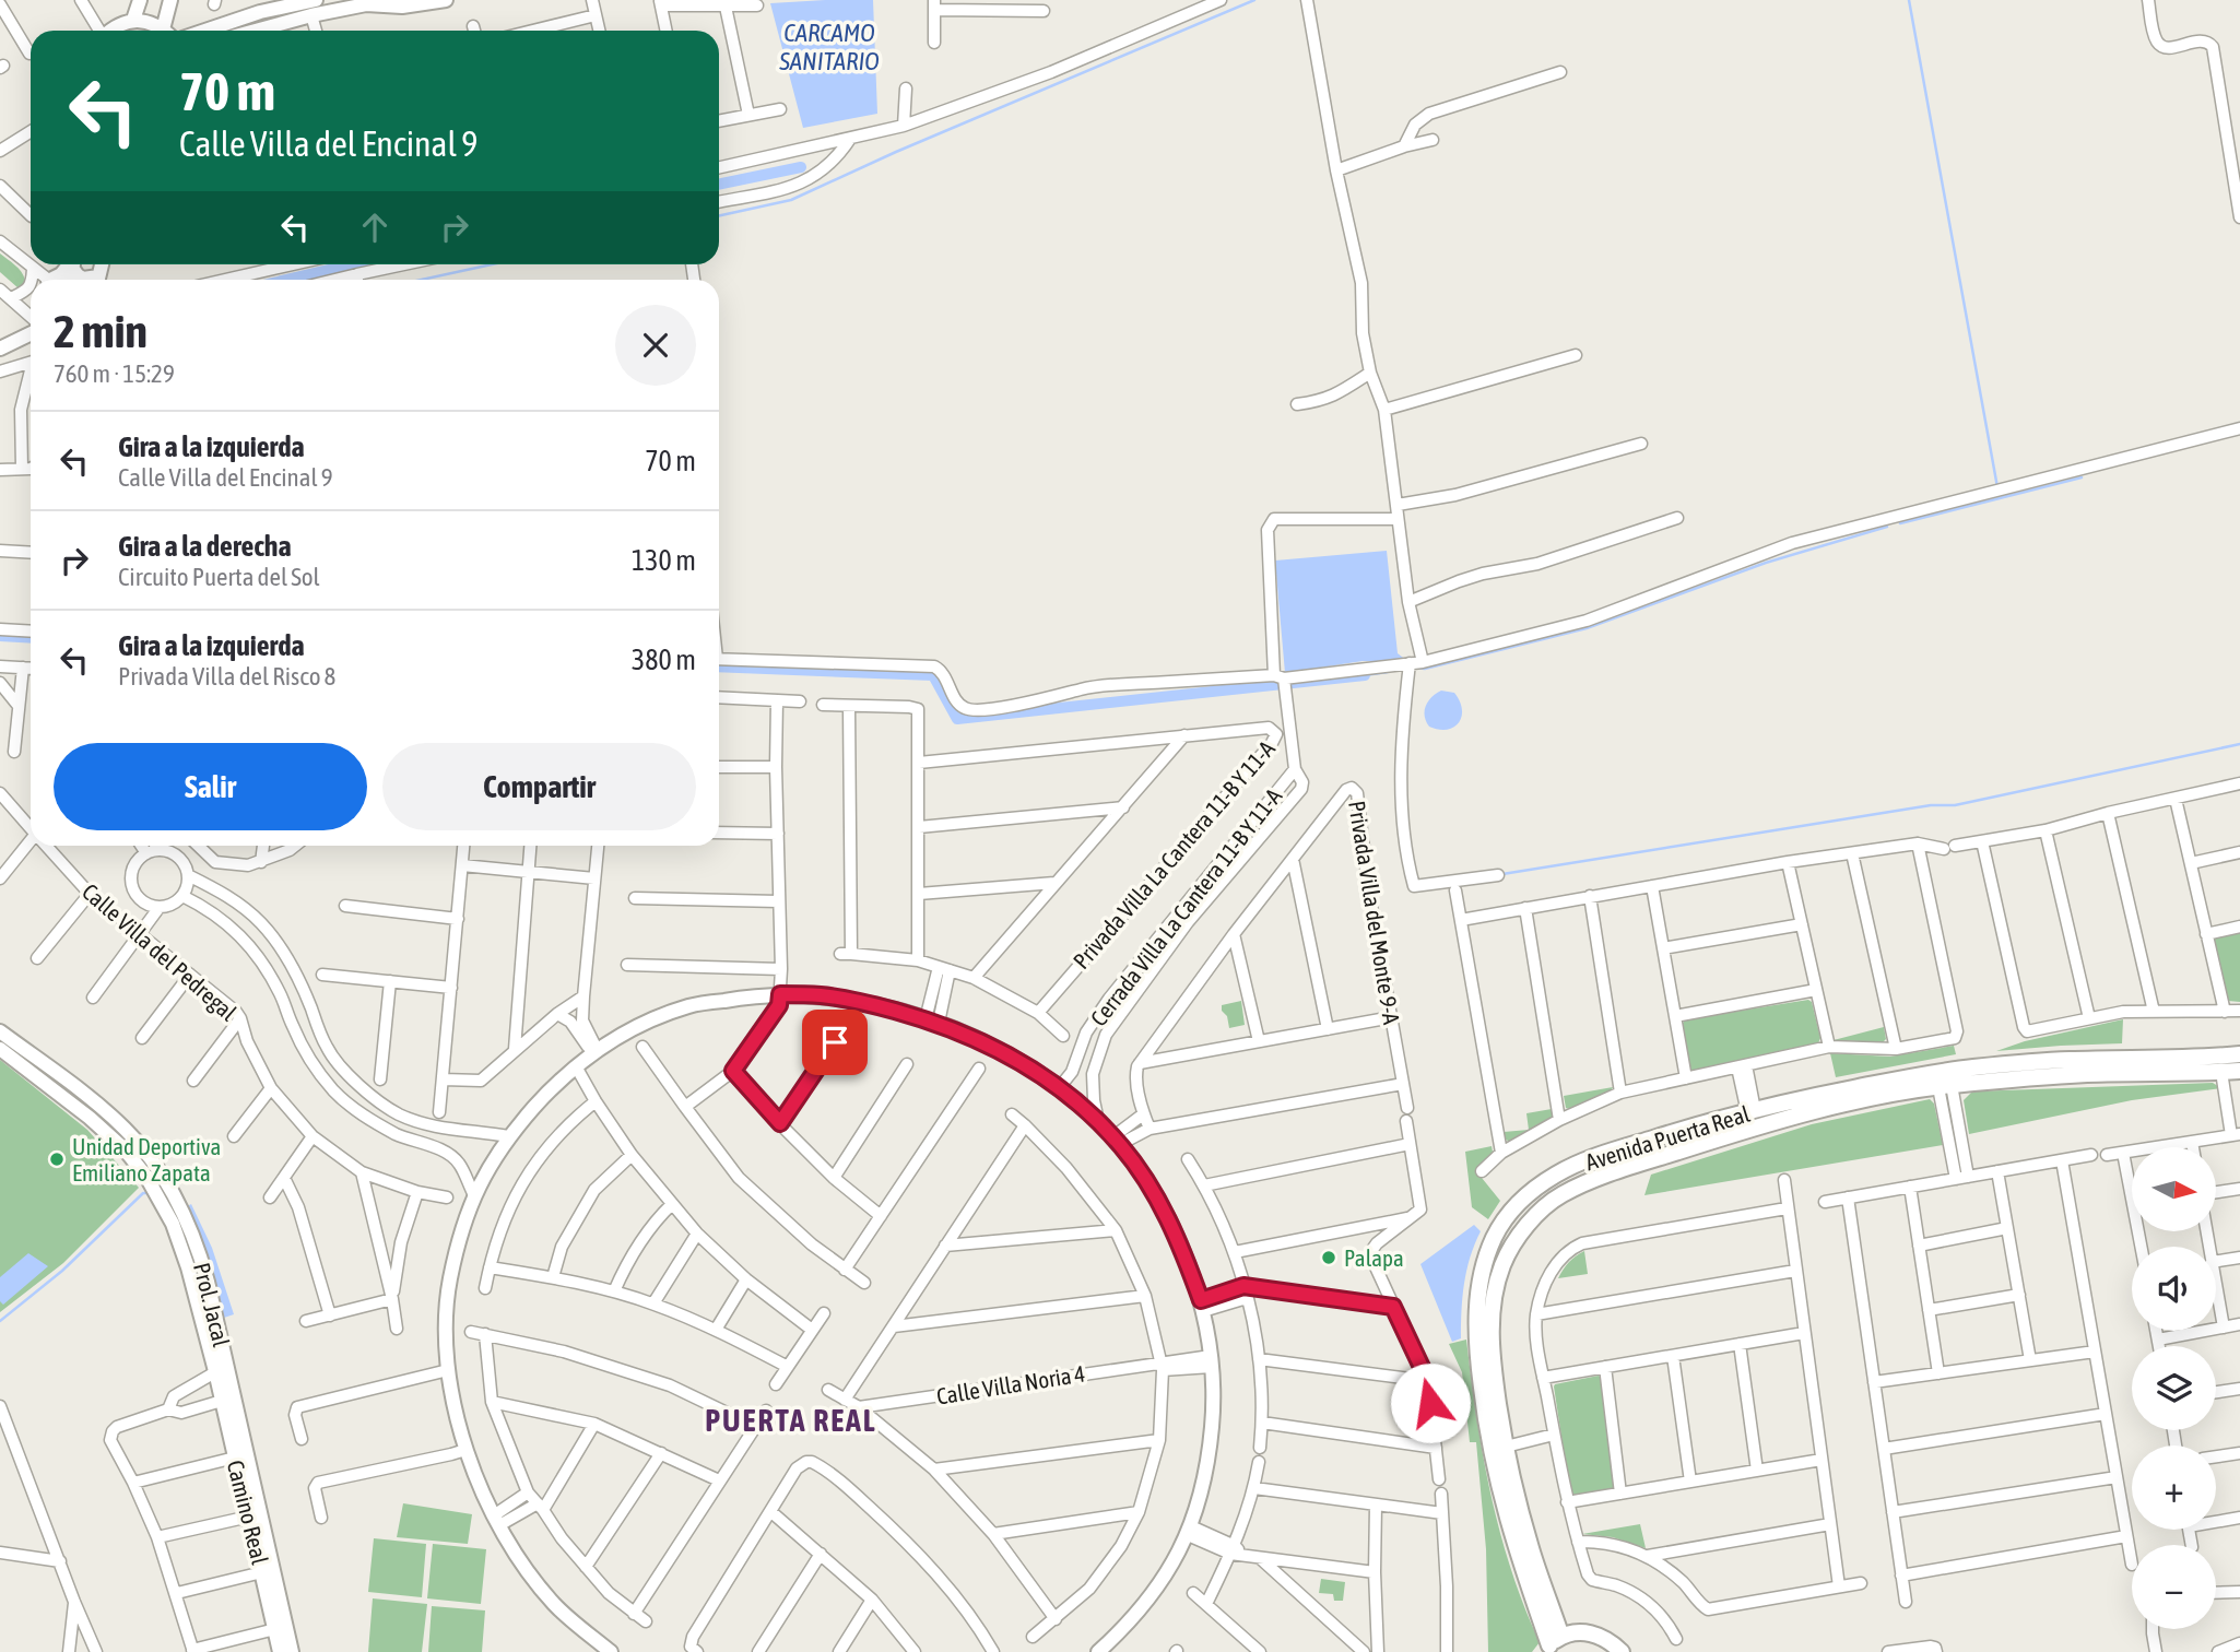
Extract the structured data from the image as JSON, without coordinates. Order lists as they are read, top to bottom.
{
  "streets": {
    "main road": ["Avenida Puerta Real"],
    "street": [
      "Privada Villa La Cantera 11-B Y 11-A",
      "Cerrada Villa La Cantera 11-B Y 11-A",
      "Privada Villa del Monte 9-A",
      "Calle Villa del Pedregal",
      "Prol. Jacal",
      "Calle Villa Noria 4",
      "Camino Real"
    ]
  },
  "crossings": [
    ["Prol. Jacal", "Camino Real"]
  ],
  "districts": ["PUERTA REAL"],
  "water": ["CARCAMO SANITARIO"],
  "places": ["Unidad Deportiva Emiliano Zapata", "Palapa"],
  "north": "right",
  "page": {
    "turn": ["70 m", "Calle Villa del Encinal 9"],
    "heading": ["2 min", "760 m · 15:29"],
    "list": [
      {
        "name": "Gira a la izquierda",
        "note": "Calle Villa del Encinal 9",
        "value": "70 m"
      },
      {
        "name": "Gira a la derecha",
        "note": "Circuito Puerta del Sol",
        "value": "130 m"
      },
      {
        "name": "Gira a la izquierda",
        "note": "Privada Villa del Risco 8",
        "value": "380 m"
      }
    ],
    "buttons": ["Salir", "Compartir"],
    "map_buttons": ["+", "−"]
  }
}
